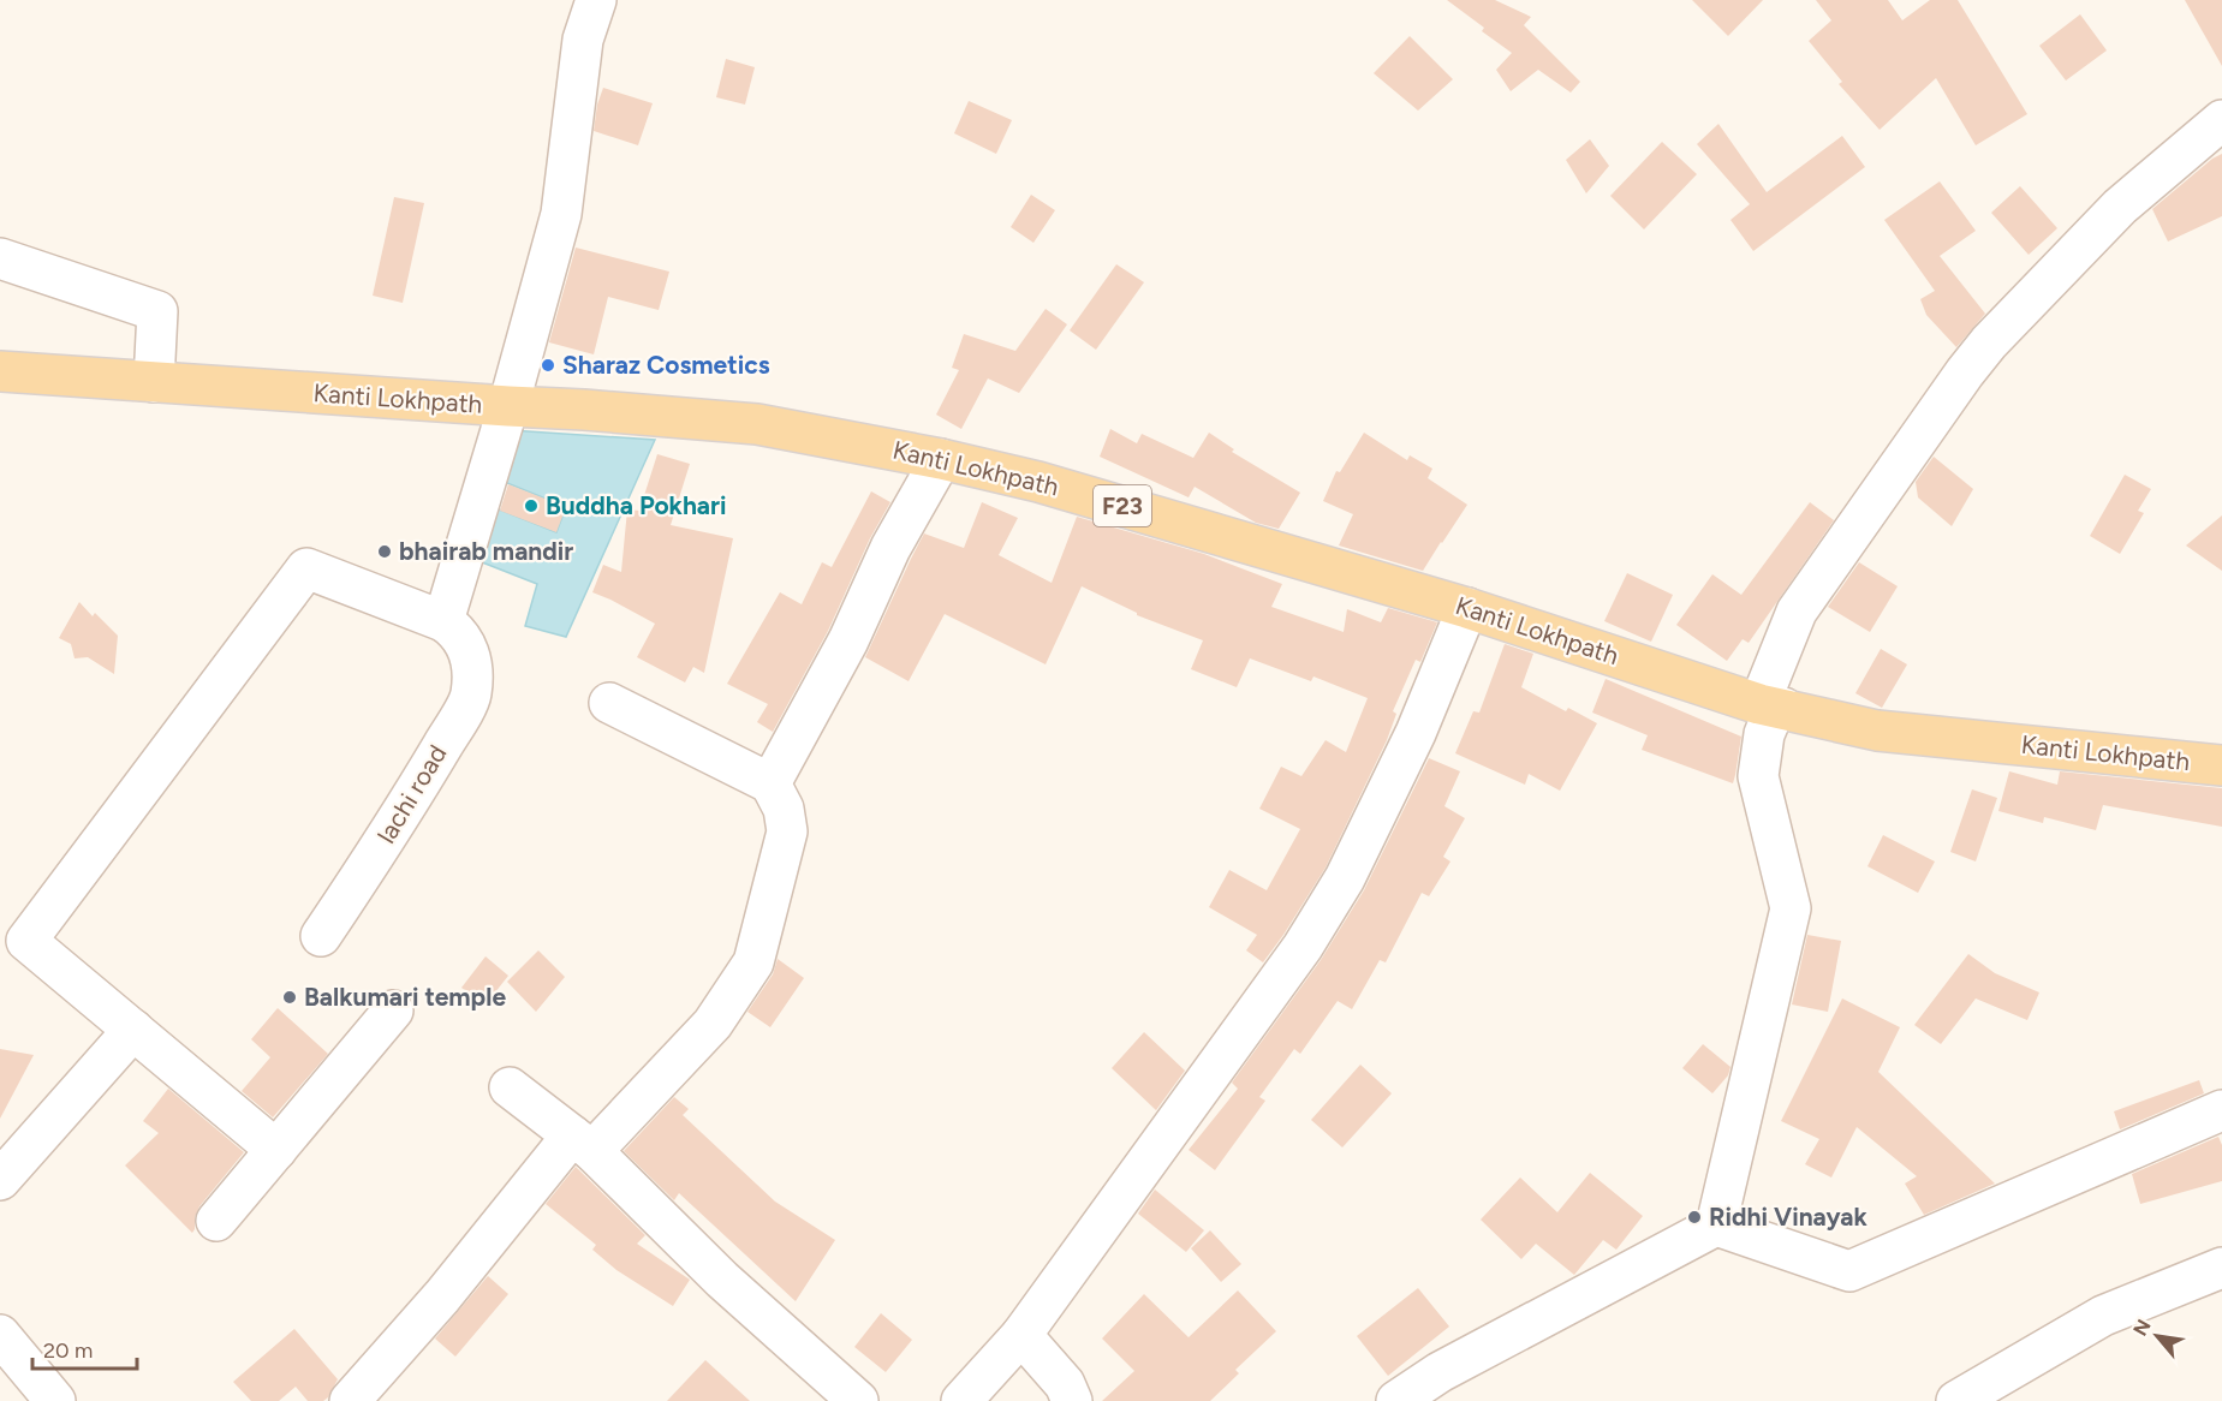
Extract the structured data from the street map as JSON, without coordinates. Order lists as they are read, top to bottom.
{
  "streets": {
    "main road": ["Kanti Lokhpath", "F23"],
    "street": ["lachi road"]
  },
  "places": [
    "Sharaz Cosmetics",
    "Buddha Pokhari",
    "bhairab mandir",
    "Balkumari temple",
    "Ridhi Vinayak"
  ],
  "scale_bar": "20 m",
  "north": "top left"
}
